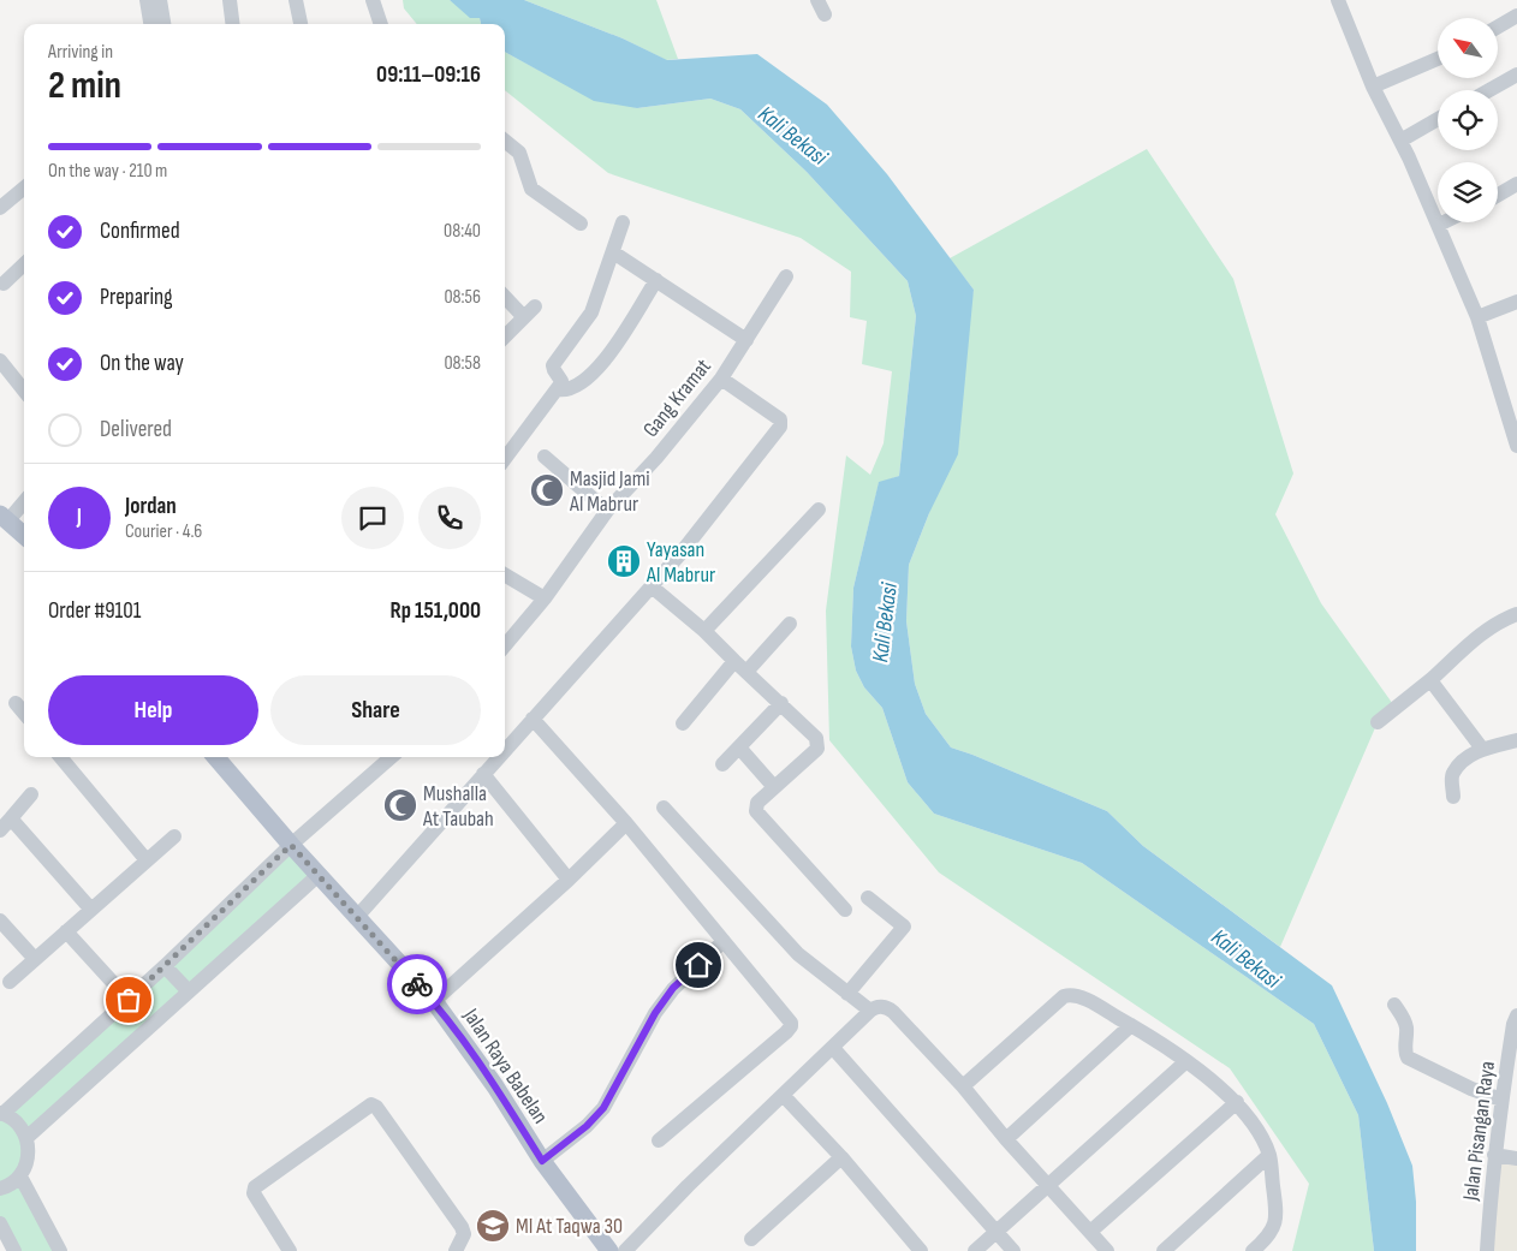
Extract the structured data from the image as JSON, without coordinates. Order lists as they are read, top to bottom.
{
  "streets": {
    "main road": ["Jalan Raya Babelan"],
    "street": ["Gang Kramat", "Jalan Pisangan Raya"]
  },
  "water": ["Kali Bekasi"],
  "places": {
    "mosque": ["Masjid Jami Al Mabrur", "Mushalla At Taubah"],
    "building": ["Yayasan Al Mabrur"],
    "school or university": ["MI At Taqwa 30"]
  },
  "north": "top left",
  "page": {
    "heading": ["2 min", "Arriving in", "09:11–09:16"],
    "panel": [
      "Jordan",
      "Courier · 4.6",
      "Order #9101",
      "Rp 151,000"
    ],
    "bar": "On the way · 210 m",
    "list": [
      ["Confirmed", "08:40"],
      ["Preparing", "08:56"],
      ["On the way", "08:58"],
      "Delivered"
    ],
    "round": "J",
    "buttons": ["Help", "Share"]
  }
}
